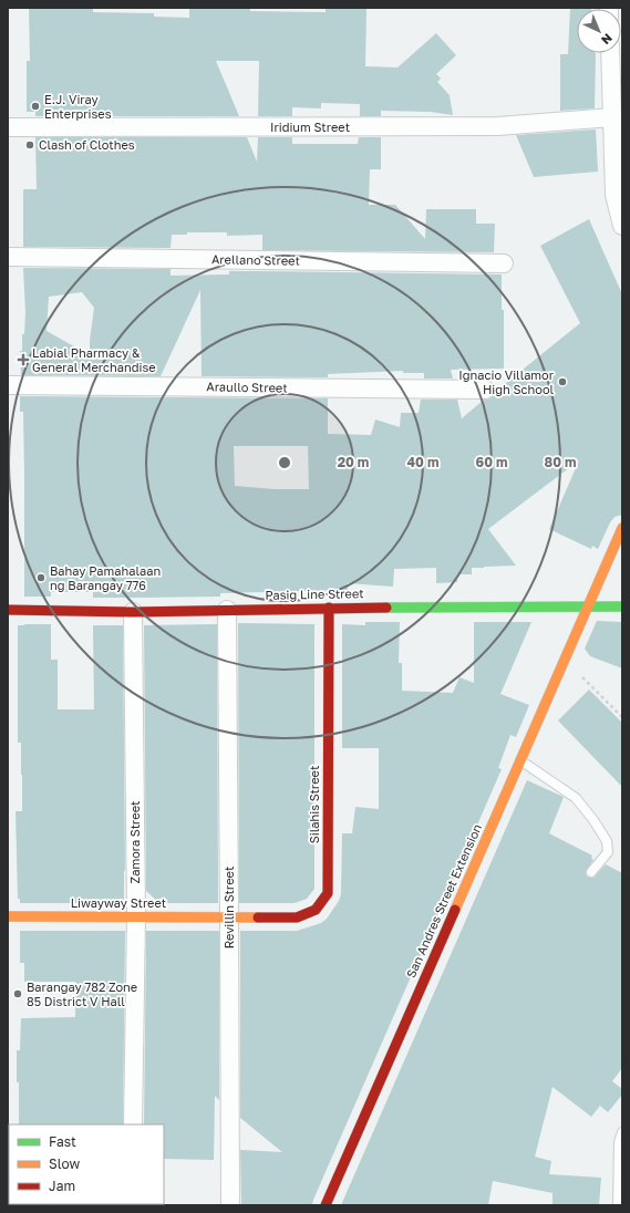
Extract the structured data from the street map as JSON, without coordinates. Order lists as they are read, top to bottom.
{
  "streets": {
    "street": [
      "Iridium Street",
      "Arellano Street",
      "Araullo Street",
      "Pasig Line Street",
      "Silahis Street",
      "Zamora Street",
      "San Andres Street Extension",
      "Liwayway Street",
      "Revillin Street"
    ]
  },
  "crossings": [
    ["Pasig Line Street", "Silahis Street"],
    ["Pasig Line Street", "Zamora Street"],
    ["Pasig Line Street", "San Andres Street Extension"],
    ["Pasig Line Street", "Revillin Street"],
    ["Silahis Street", "Liwayway Street"],
    ["Silahis Street", "Revillin Street"],
    ["Zamora Street", "Liwayway Street"],
    ["Liwayway Street", "Revillin Street"]
  ],
  "places": {
    "other": [
      "E.J. Viray Enterprises",
      "Clash of Clothes",
      "Ignacio Villamor High School",
      "Bahay Pamahalaan ng Barangay 776",
      "Barangay 782 Zone 85 District V Hall"
    ],
    "health": ["Labial Pharmacy & General Merchandise"]
  },
  "legend": ["Fast", "Slow", "Jam"],
  "north": "bottom right",
  "rings": [
    "20 m",
    "40 m",
    "60 m",
    "80 m"
  ]
}
